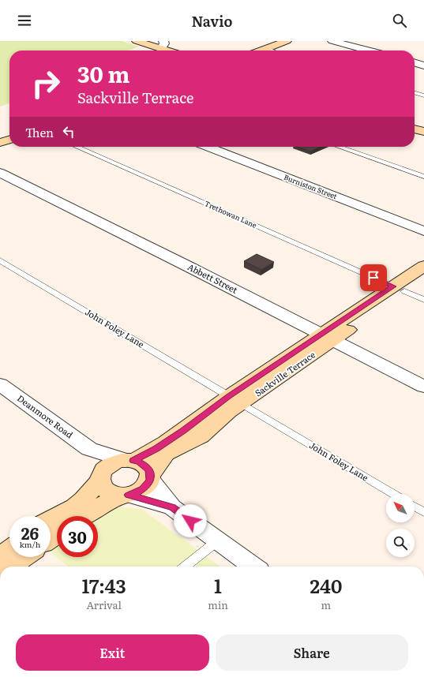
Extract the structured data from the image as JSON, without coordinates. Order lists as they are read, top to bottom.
{
  "streets": {
    "main road": ["Sackville Terrace"],
    "street": ["Burniston Street", "Abbett Street", "Deanmore Road"],
    "lane": ["Trethowan Lane", "John Foley Lane"]
  },
  "crossings": [
    ["Trethowan Lane", "Sackville Terrace"],
    ["Abbett Street", "Sackville Terrace"],
    ["John Foley Lane", "Sackville Terrace"],
    ["Sackville Terrace", "Deanmore Road"]
  ],
  "north": "top left",
  "page": {
    "header": "Navio",
    "turn": ["30 m", "Sackville Terrace"],
    "then": "Then",
    "speed": "26 km/h",
    "limit": "30",
    "eta": [
      "17:43",
      "Arrival",
      "1",
      "min",
      "240",
      "m"
    ],
    "buttons": ["Exit", "Share"]
  }
}
